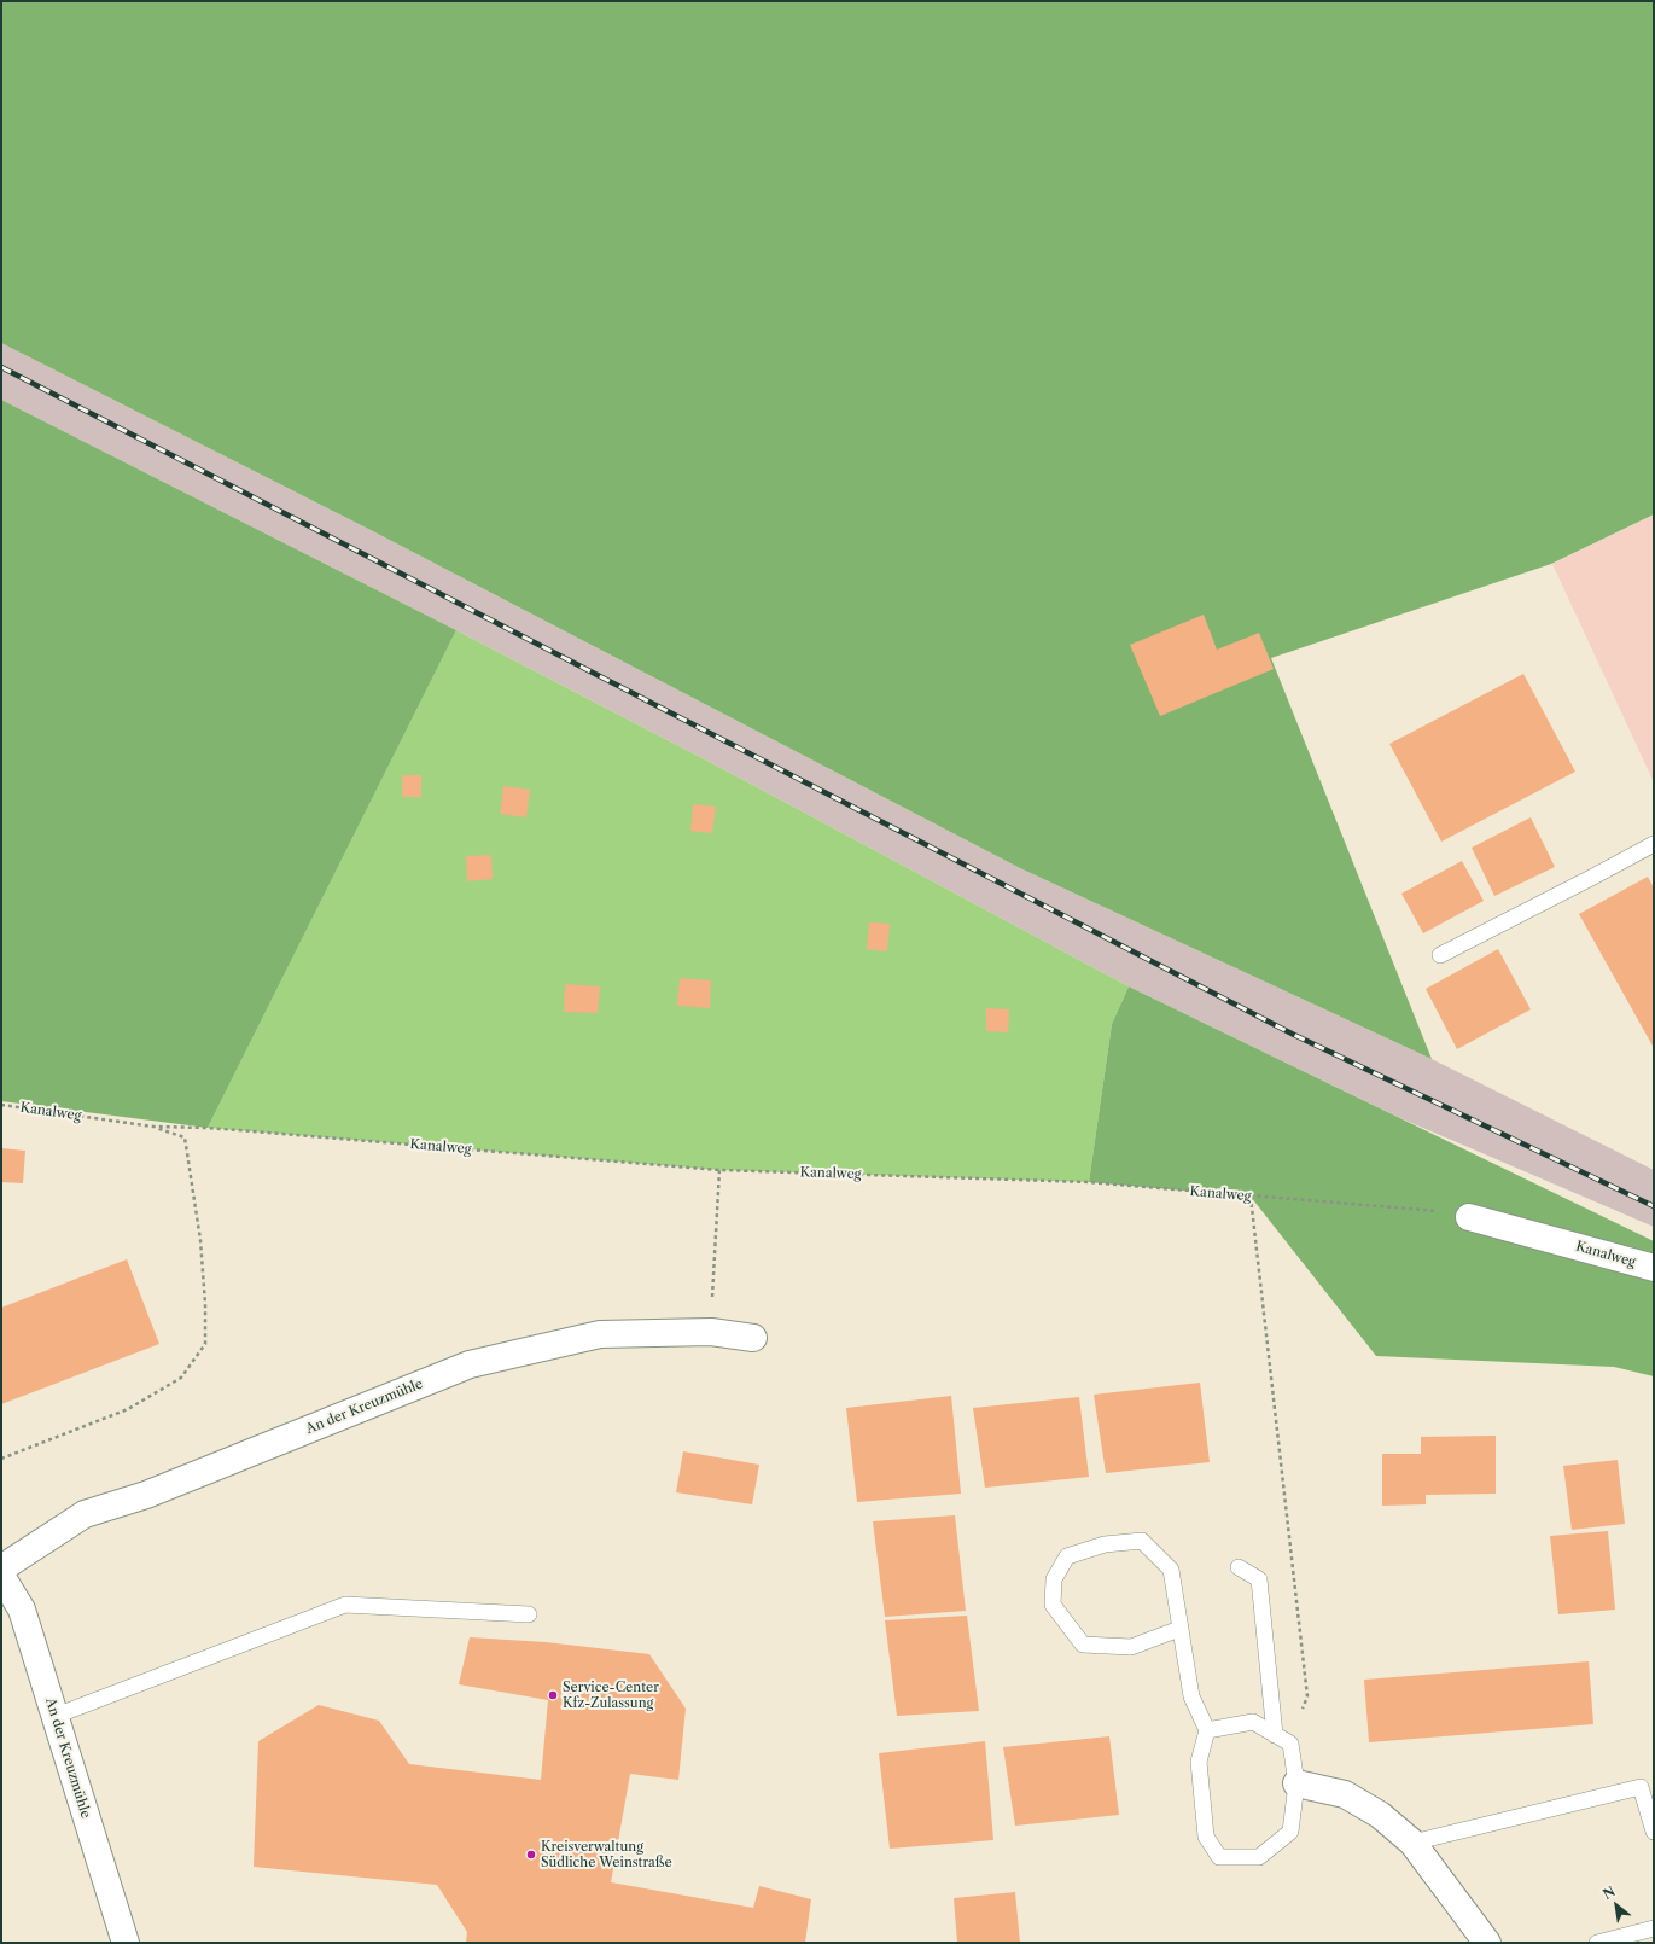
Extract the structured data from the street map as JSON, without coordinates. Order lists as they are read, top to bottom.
{
  "streets": {
    "street": ["Kanalweg", "An der Kreuzmühle"]
  },
  "places": ["Service-Center Kfz-Zulassung", "Kreisverwaltung Südliche Weinstraße"],
  "north": "top left"
}
